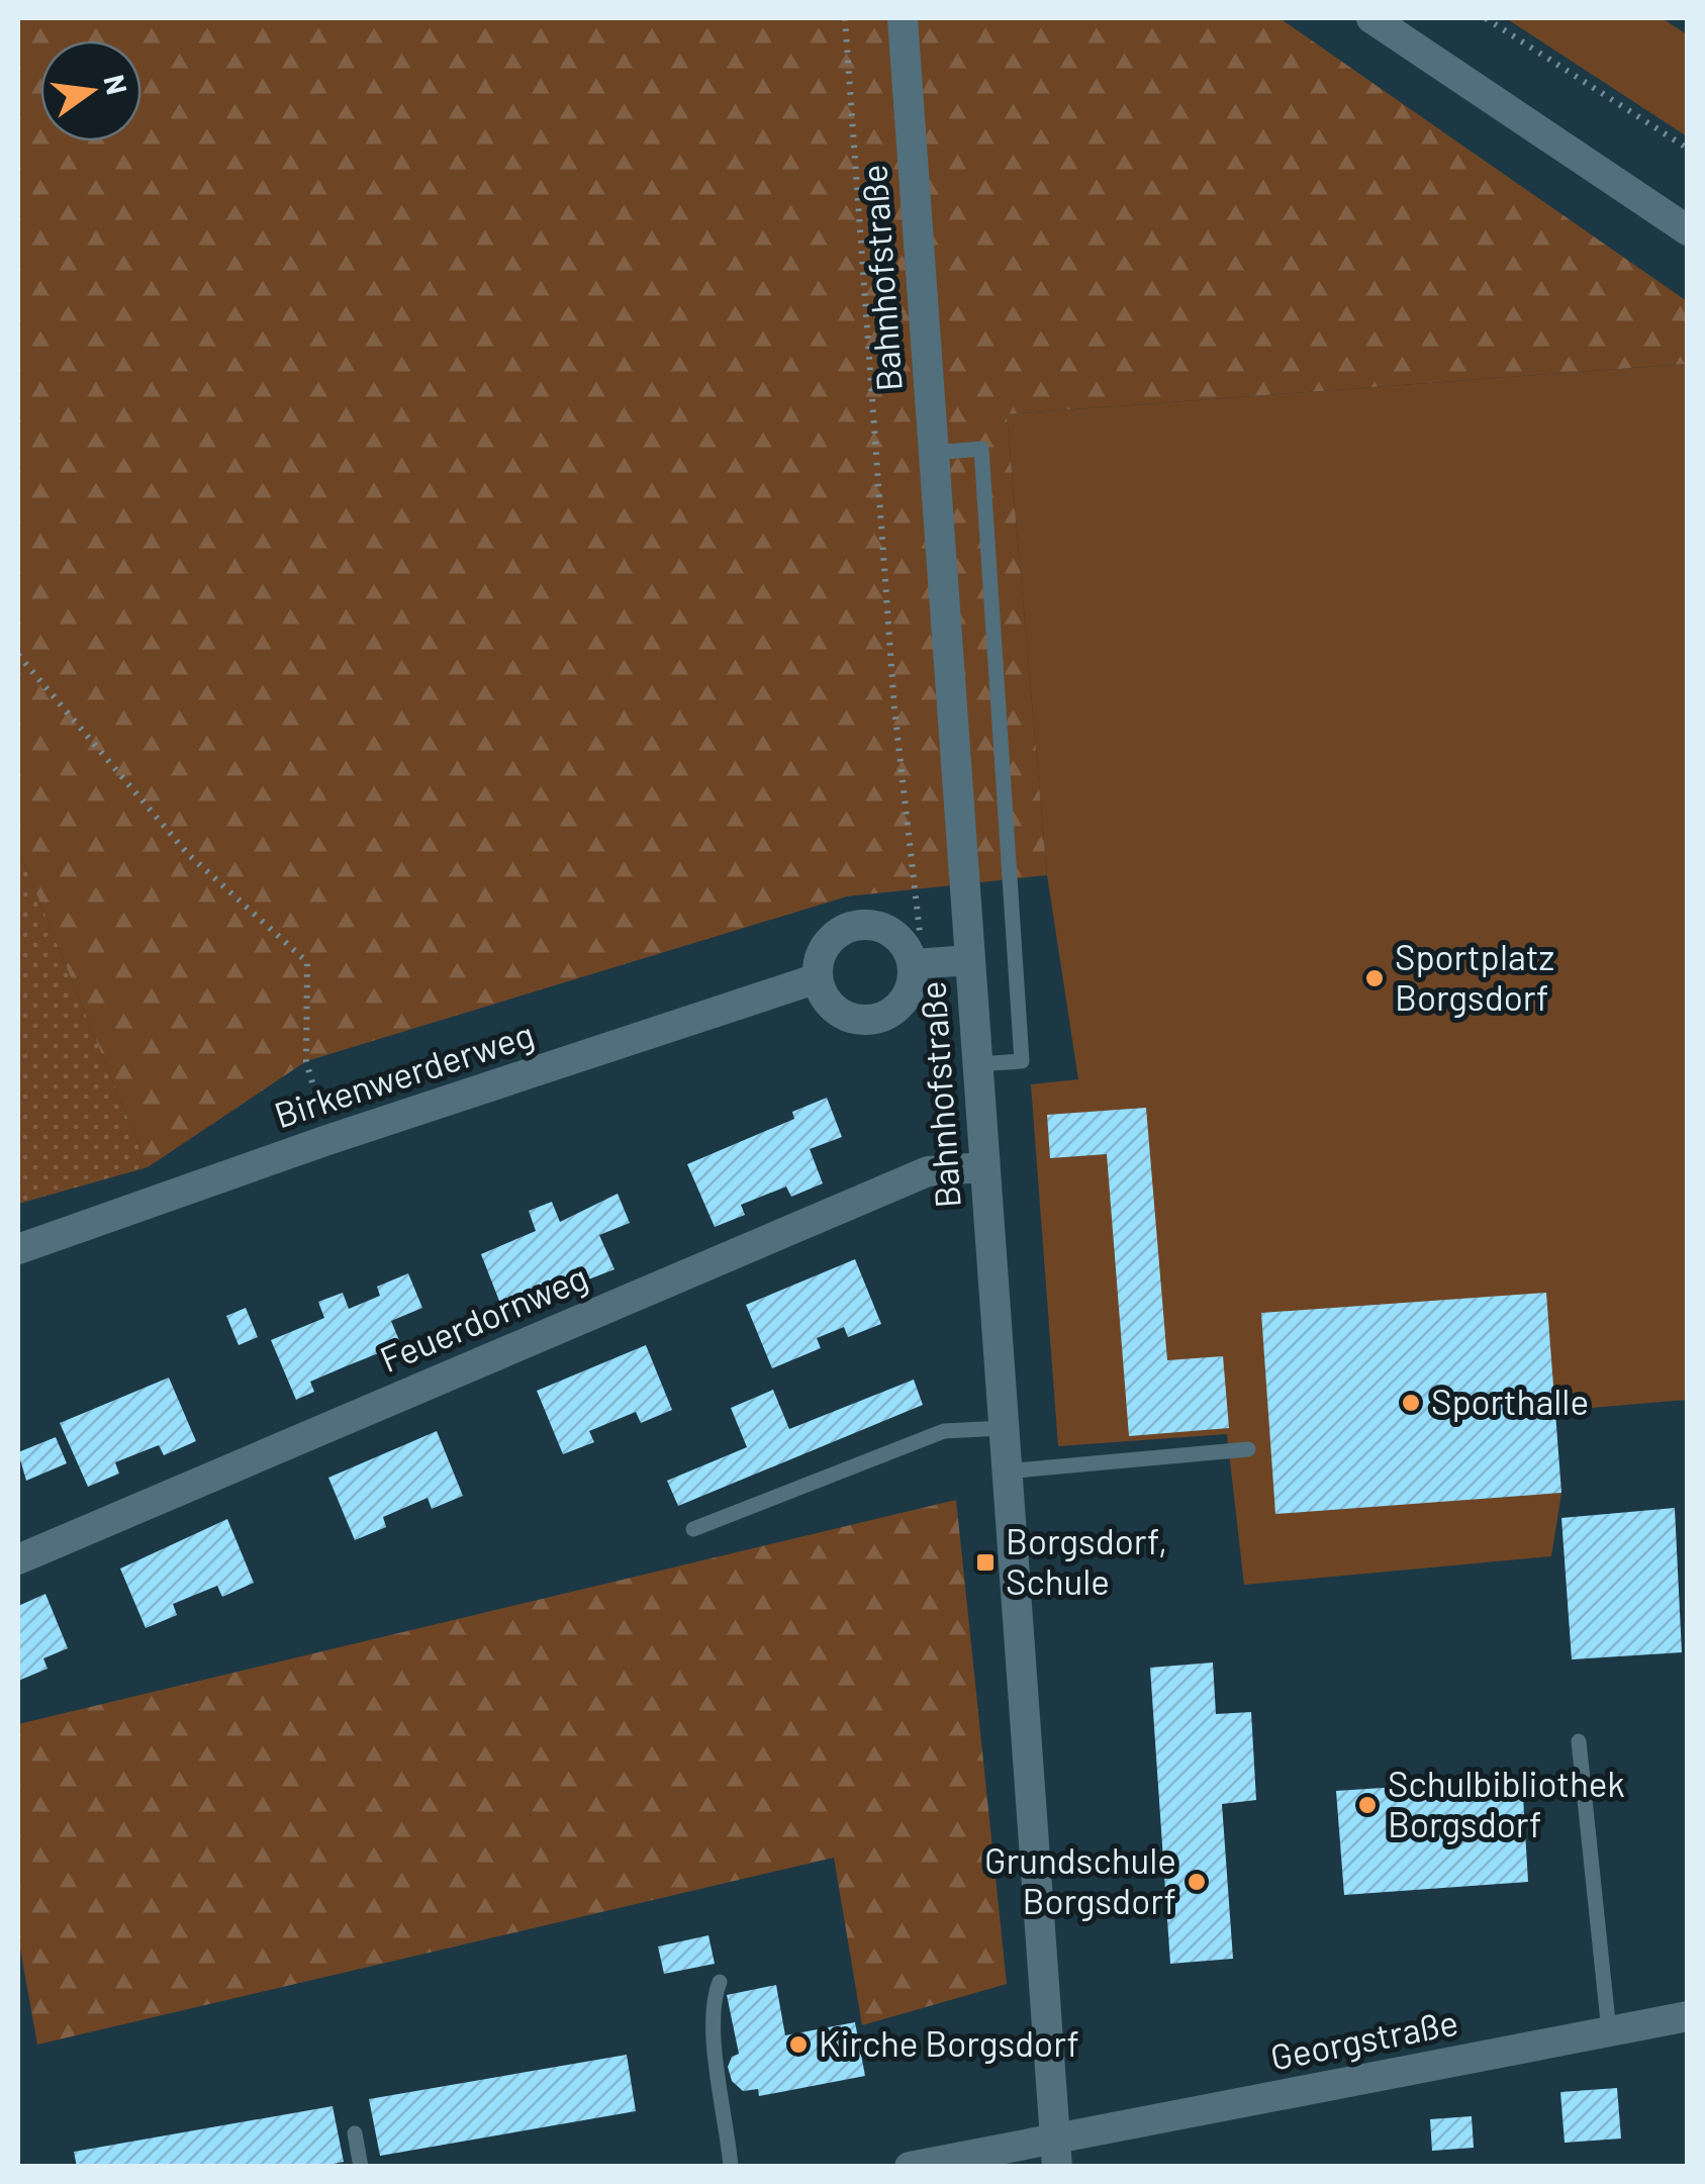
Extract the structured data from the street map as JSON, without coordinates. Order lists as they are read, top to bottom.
{
  "streets": {
    "street": [
      "Bahnhofstraße",
      "Birkenwerderweg",
      "Feuerdornweg",
      "Georgstraße"
    ]
  },
  "crossings": [
    ["Bahnhofstraße", "Feuerdornweg"],
    ["Bahnhofstraße", "Georgstraße"]
  ],
  "places": {
    "other": [
      "Sportplatz Borgsdorf",
      "Sporthalle",
      "Schulbibliothek Borgsdorf",
      "Grundschule Borgsdorf",
      "Kirche Borgsdorf"
    ],
    "transit": ["Borgsdorf, Schule"]
  },
  "north": "right"
}
